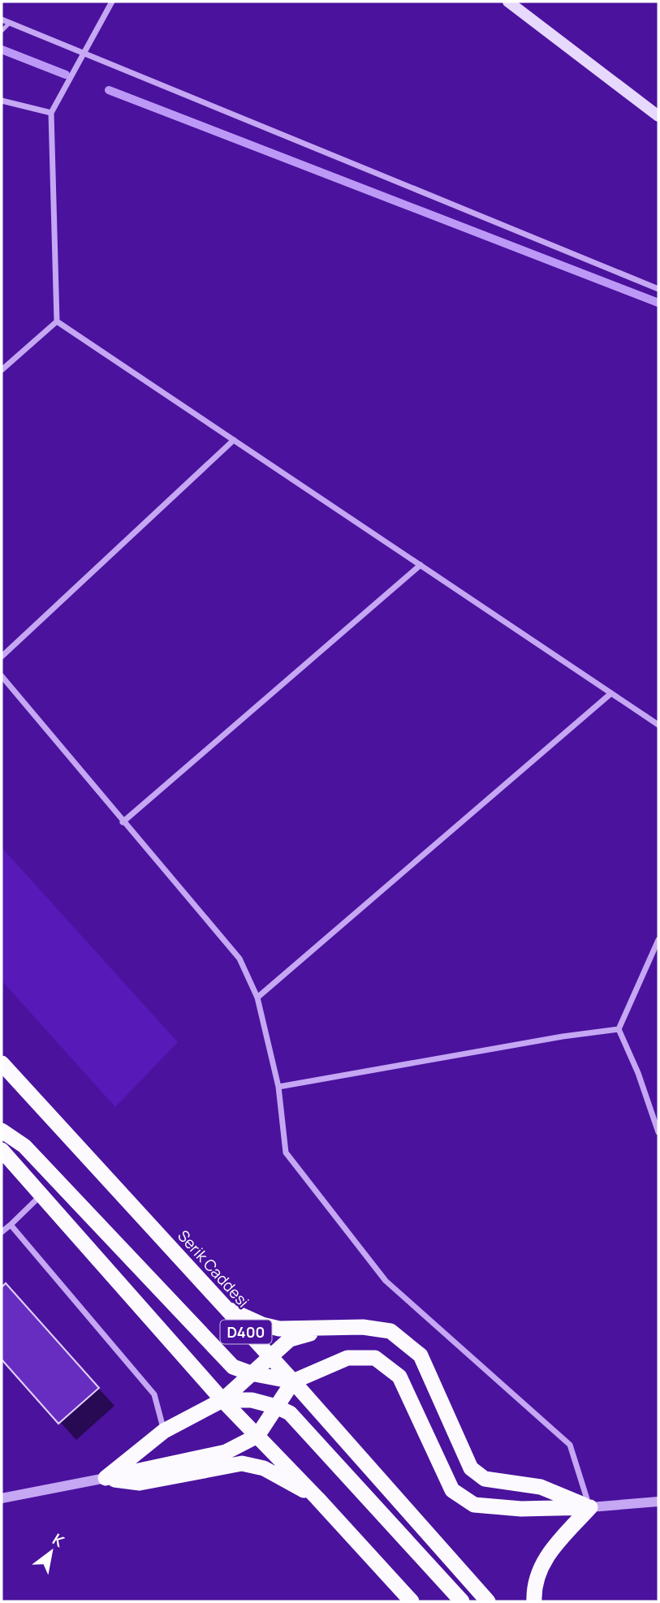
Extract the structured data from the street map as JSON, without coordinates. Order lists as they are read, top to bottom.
{
  "streets": {
    "highway": ["Serik Caddesi", "D400"]
  },
  "north": "top right"
}
